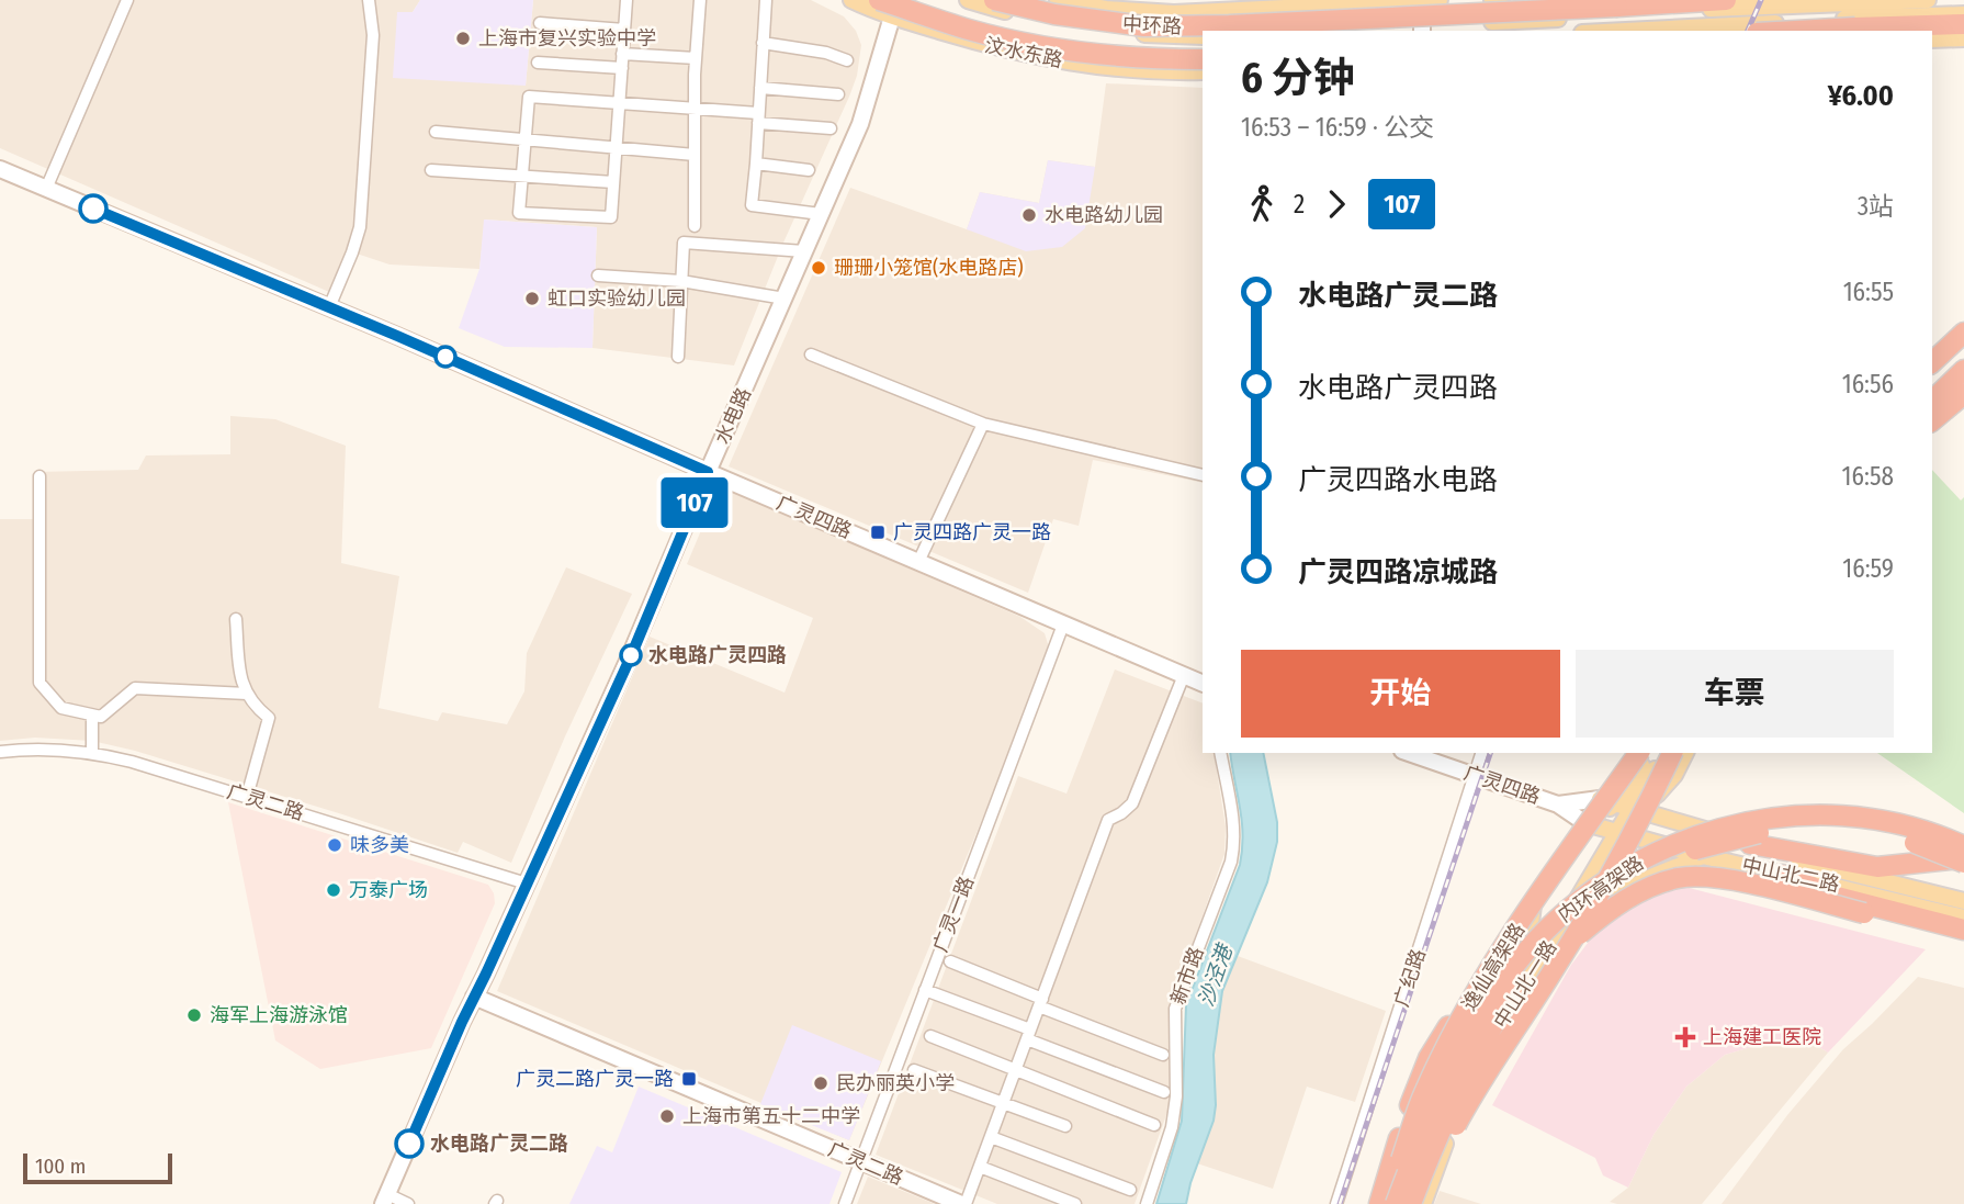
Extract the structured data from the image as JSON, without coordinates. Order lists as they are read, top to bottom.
{
  "streets": {
    "highway": ["中环路", "内环高架路", "逸仙高架路"],
    "main road": [
      "汶水东路",
      "水电路",
      "广灵四路",
      "广灵二路",
      "中山北二路",
      "中山北一路"
    ],
    "street": ["广灵一路", "新市路", "广纪路"]
  },
  "crossings": [
    ["汶水东路", "水电路"],
    ["水电路", "广灵四路"],
    ["水电路", "广灵二路"],
    ["广灵四路", "中山北二路"],
    ["广灵四路", "广灵一路"],
    ["广灵四路", "广纪路"],
    ["广灵二路", "广灵一路"],
    ["中山北二路", "中山北一路"],
    ["内环高架路", "中山北一路"]
  ],
  "water": ["沙泾港"],
  "places": {
    "other": [
      "上海市复兴实验中学",
      "水电路幼儿园",
      "珊珊小笼馆(水电路店)",
      "虹口实验幼儿园",
      "水电路广灵四路",
      "味多美",
      "万泰广场",
      "海军上海游泳馆",
      "民办丽英小学",
      "上海市第五十二中学",
      "水电路广灵二路"
    ],
    "transit": ["广灵四路广灵一路", "广灵二路广灵一路"],
    "health": ["上海建工医院"]
  },
  "lines": ["bus line 107"],
  "scale_bar": "100 m",
  "page": {
    "on_map": "107",
    "heading": ["6 分钟", "16:53 – 16:59 · 公交", "¥6.00"],
    "legs": ["2", "107", "3站"],
    "list": [
      {
        "name": "水电路广灵二路",
        "value": "16:55"
      },
      {
        "name": "水电路广灵四路",
        "value": "16:56"
      },
      {
        "name": "广灵四路水电路",
        "value": "16:58"
      },
      {
        "name": "广灵四路凉城路",
        "value": "16:59"
      }
    ],
    "buttons": ["开始", "车票"],
    "scale": "100 m"
  }
}
